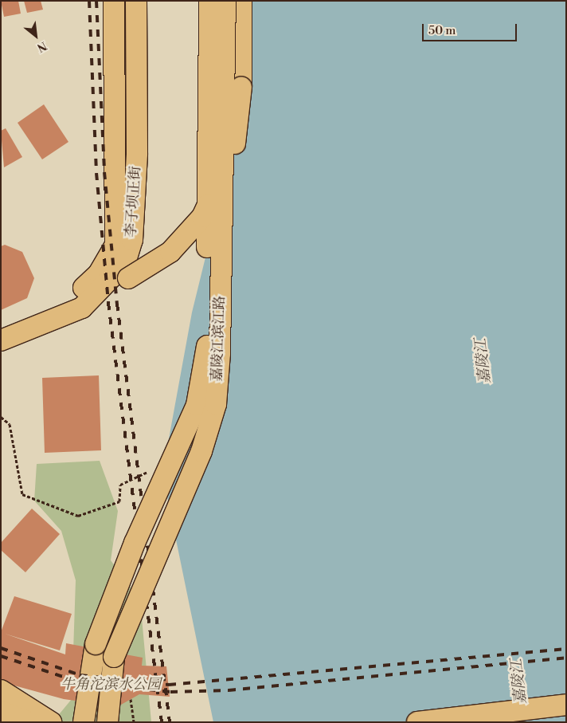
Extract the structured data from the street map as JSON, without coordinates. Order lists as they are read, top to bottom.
{
  "streets": {
    "main road": ["李子坝正街", "嘉陵江滨江路"]
  },
  "water": ["嘉陵江"],
  "parks": ["牛角沱滨水公园"],
  "scale_bar": "50 m",
  "north": "bottom right"
}
